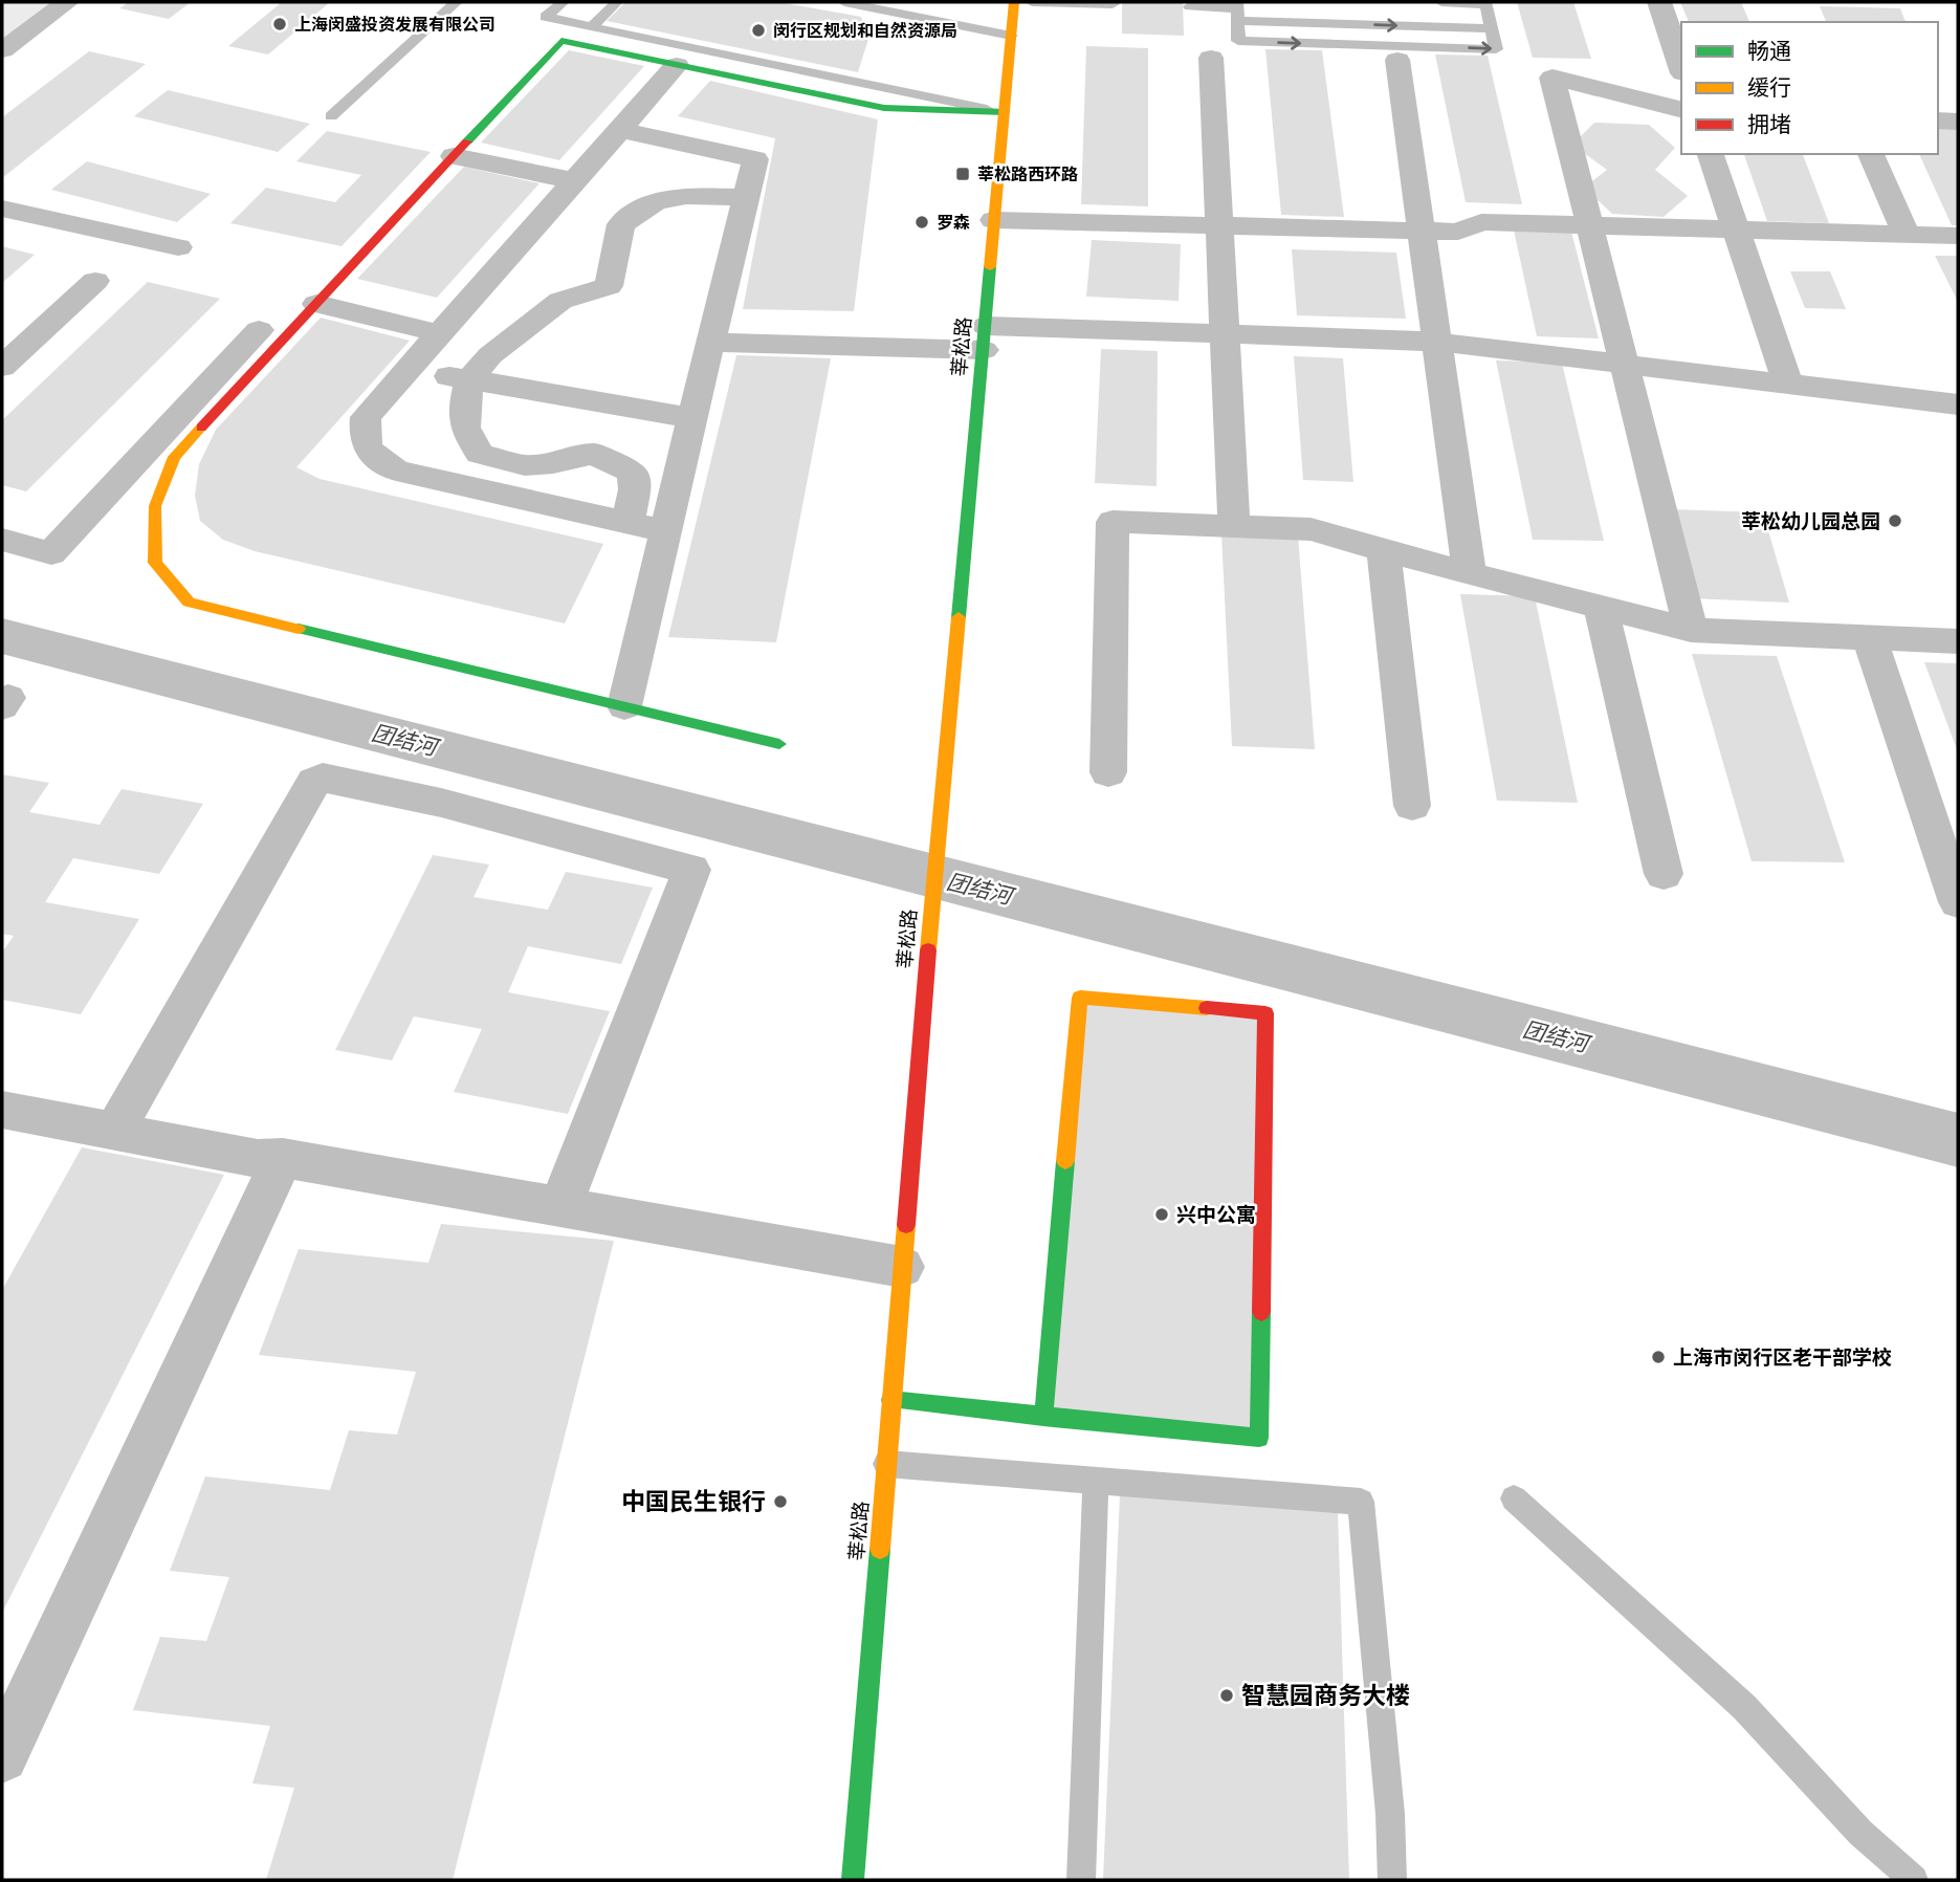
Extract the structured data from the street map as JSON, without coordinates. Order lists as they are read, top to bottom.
{
  "streets": {
    "street": ["莘松路"]
  },
  "water": ["团结河"],
  "places": {
    "other": [
      "上海闵盛投资发展有限公司",
      "闵行区规划和自然资源局",
      "罗森",
      "莘松幼儿园总园",
      "兴中公寓",
      "上海市闵行区老干部学校",
      "中国民生银行",
      "智慧园商务大楼"
    ],
    "transit": ["莘松路西环路"]
  },
  "legend": ["畅通", "缓行", "拥堵"]
}
